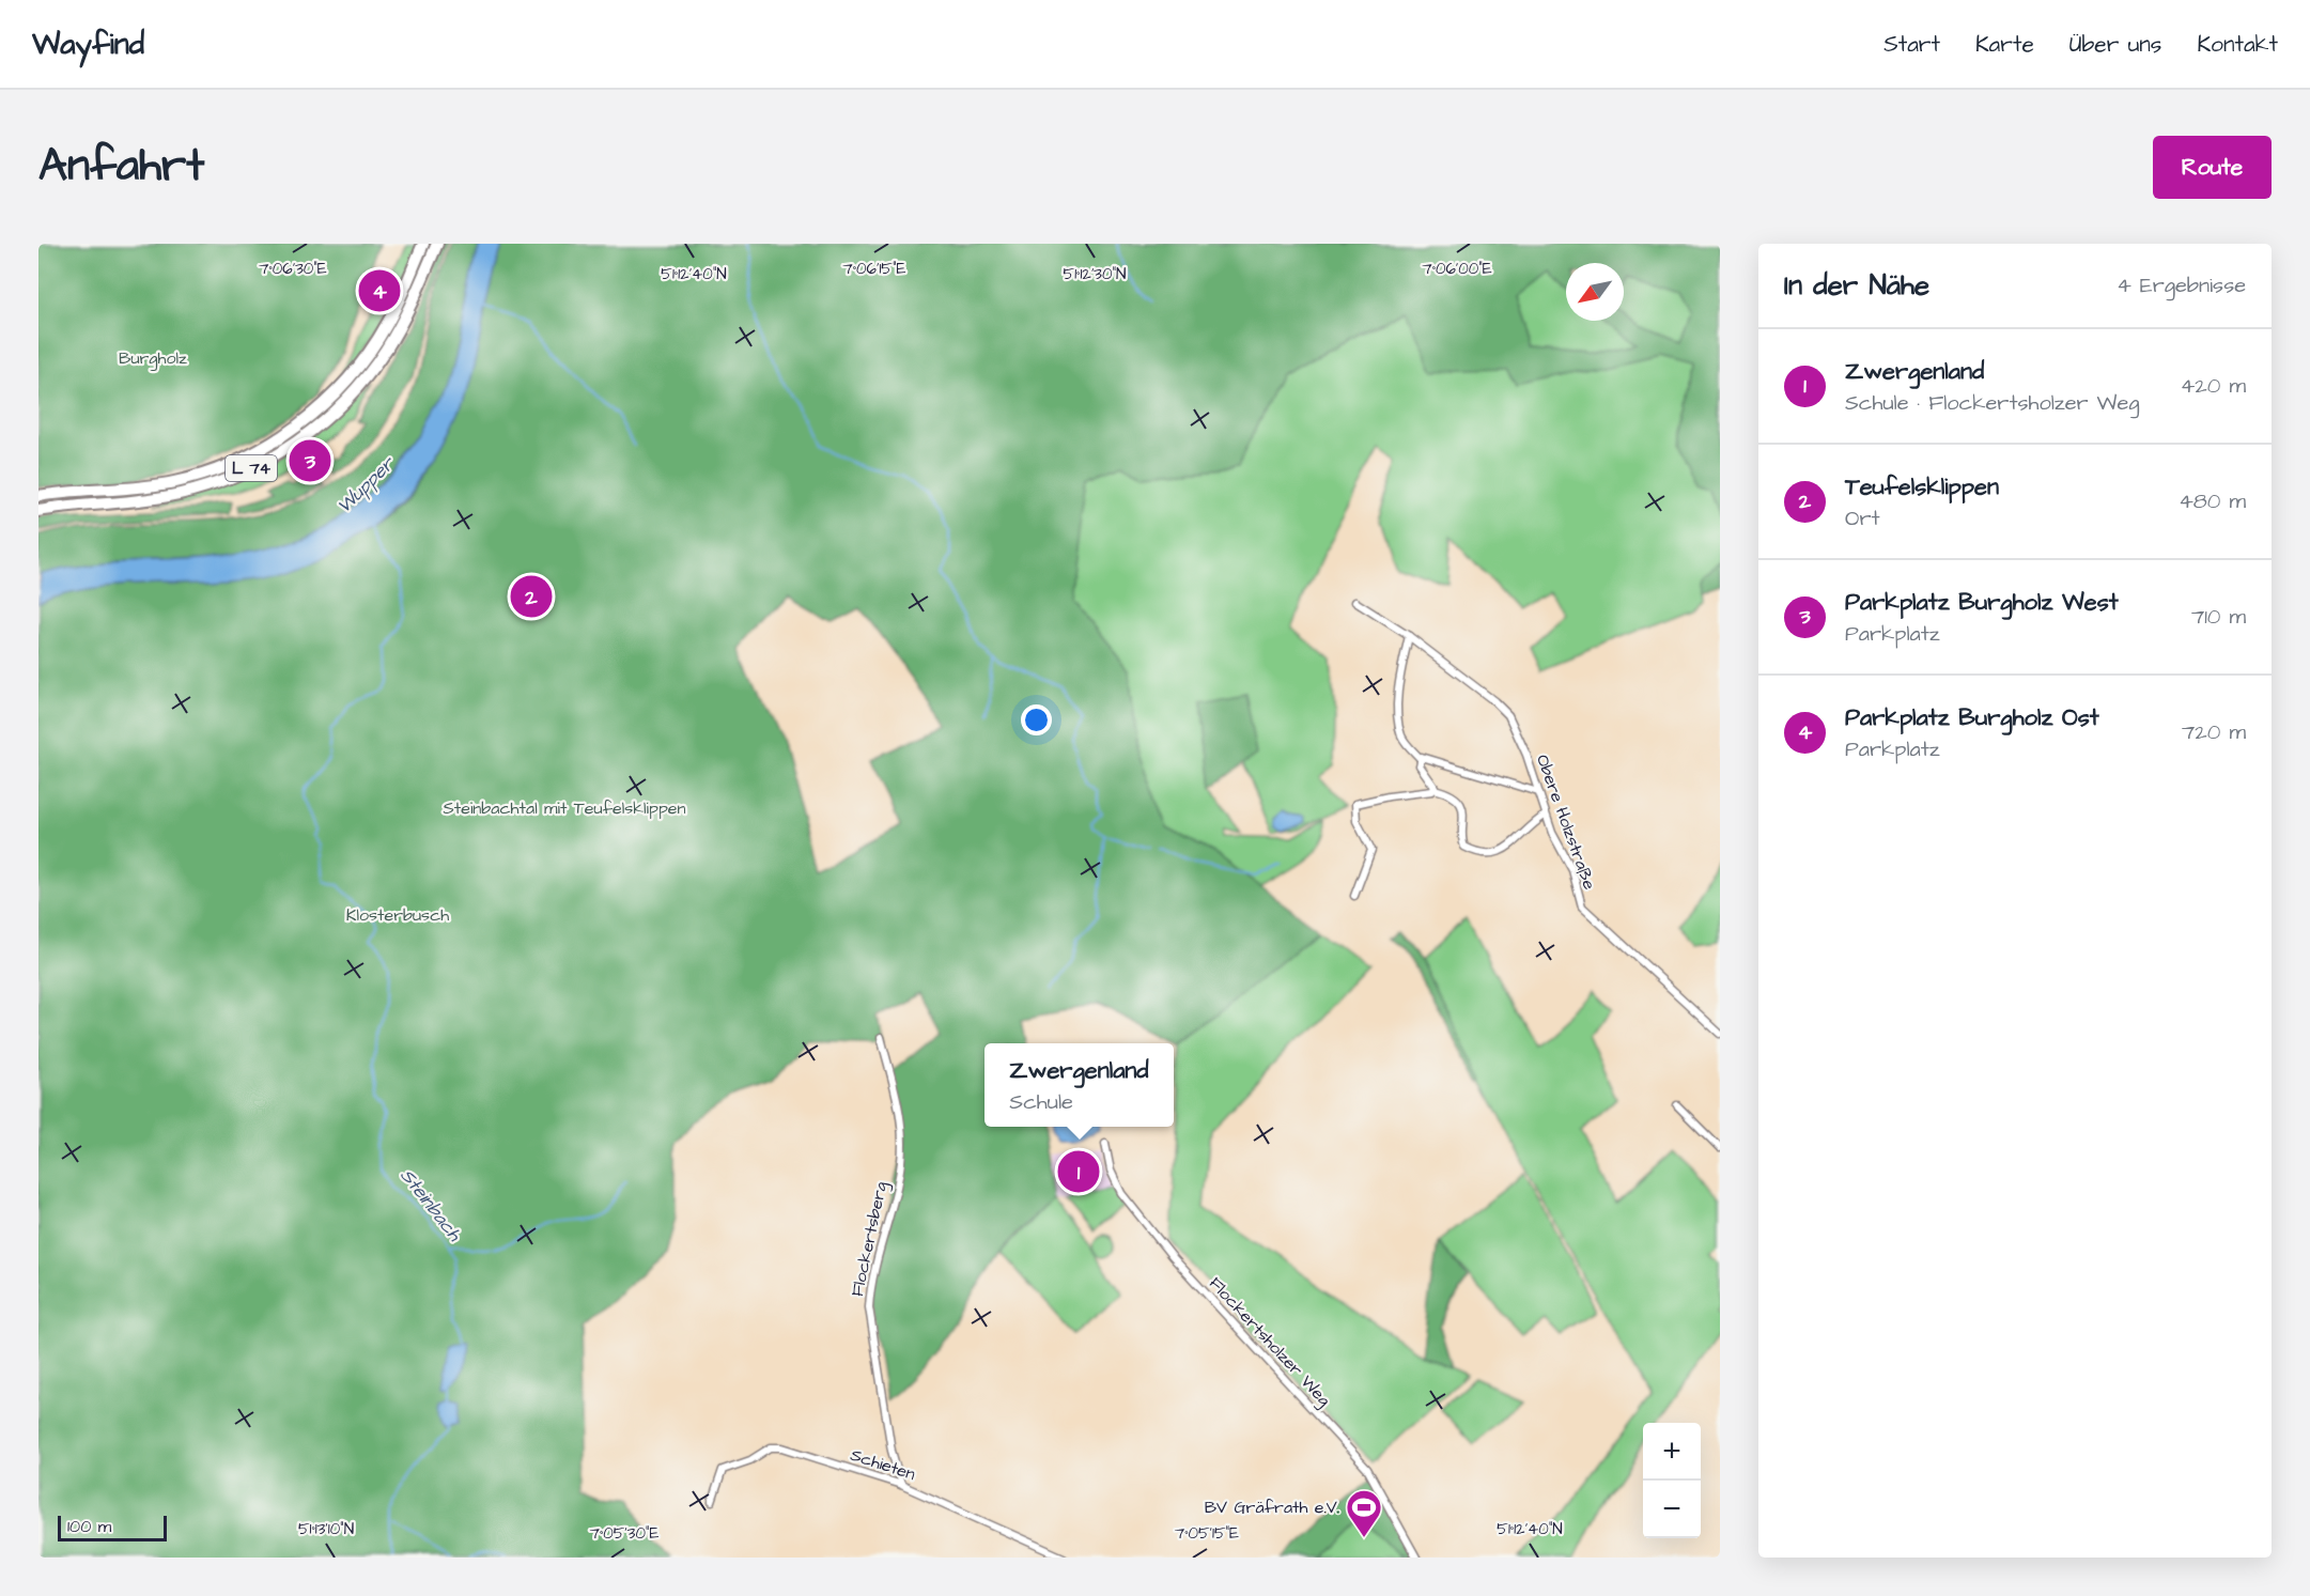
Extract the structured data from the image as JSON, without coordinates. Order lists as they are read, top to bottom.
{
  "streets": {
    "highway": ["L 74"],
    "street": [
      "Obere Holzstraße",
      "Flockertsberg",
      "Flockertsholzer Weg",
      "Schieten"
    ]
  },
  "crossings": [
    ["Flockertsberg", "Schieten"]
  ],
  "water": ["Wupper", "Steinbach"],
  "parks": ["Burgholz", "Steinbachtal mit Teufelsklippen", "Klosterbusch"],
  "places": {
    "sports": ["BV Gräfrath e.V."]
  },
  "scale_bar": "100 m",
  "north": "bottom left",
  "page": {
    "header": "Wayfind",
    "nav": [
      "Start",
      "Karte",
      "Über uns",
      "Kontakt"
    ],
    "title": "Anfahrt",
    "buttons": "Route",
    "heading": ["In der Nähe", "4 Ergebnisse"],
    "pins": [
      "4",
      "3",
      "2",
      "1"
    ],
    "list": [
      {
        "mark": "1",
        "name": "Zwergenland",
        "note": "Schule · Flockertsholzer Weg",
        "value": "420 m"
      },
      {
        "mark": "2",
        "name": "Teufelsklippen",
        "note": "Ort",
        "value": "480 m"
      },
      {
        "mark": "3",
        "name": "Parkplatz Burgholz West",
        "note": "Parkplatz",
        "value": "710 m"
      },
      {
        "mark": "4",
        "name": "Parkplatz Burgholz Ost",
        "note": "Parkplatz",
        "value": "720 m"
      }
    ],
    "popup": ["Zwergenland", "Schule"],
    "map_buttons": ["+", "−"],
    "scale": "100 m"
  },
  "coordinates": [
    "7°06'00\"E",
    "7°06'30\"E",
    "7°06'15\"E",
    "51°12'40\"N",
    "51°12'30\"N",
    "51°13'10\"N",
    "7°05'30\"E",
    "7°05'15\"E"
  ]
}
